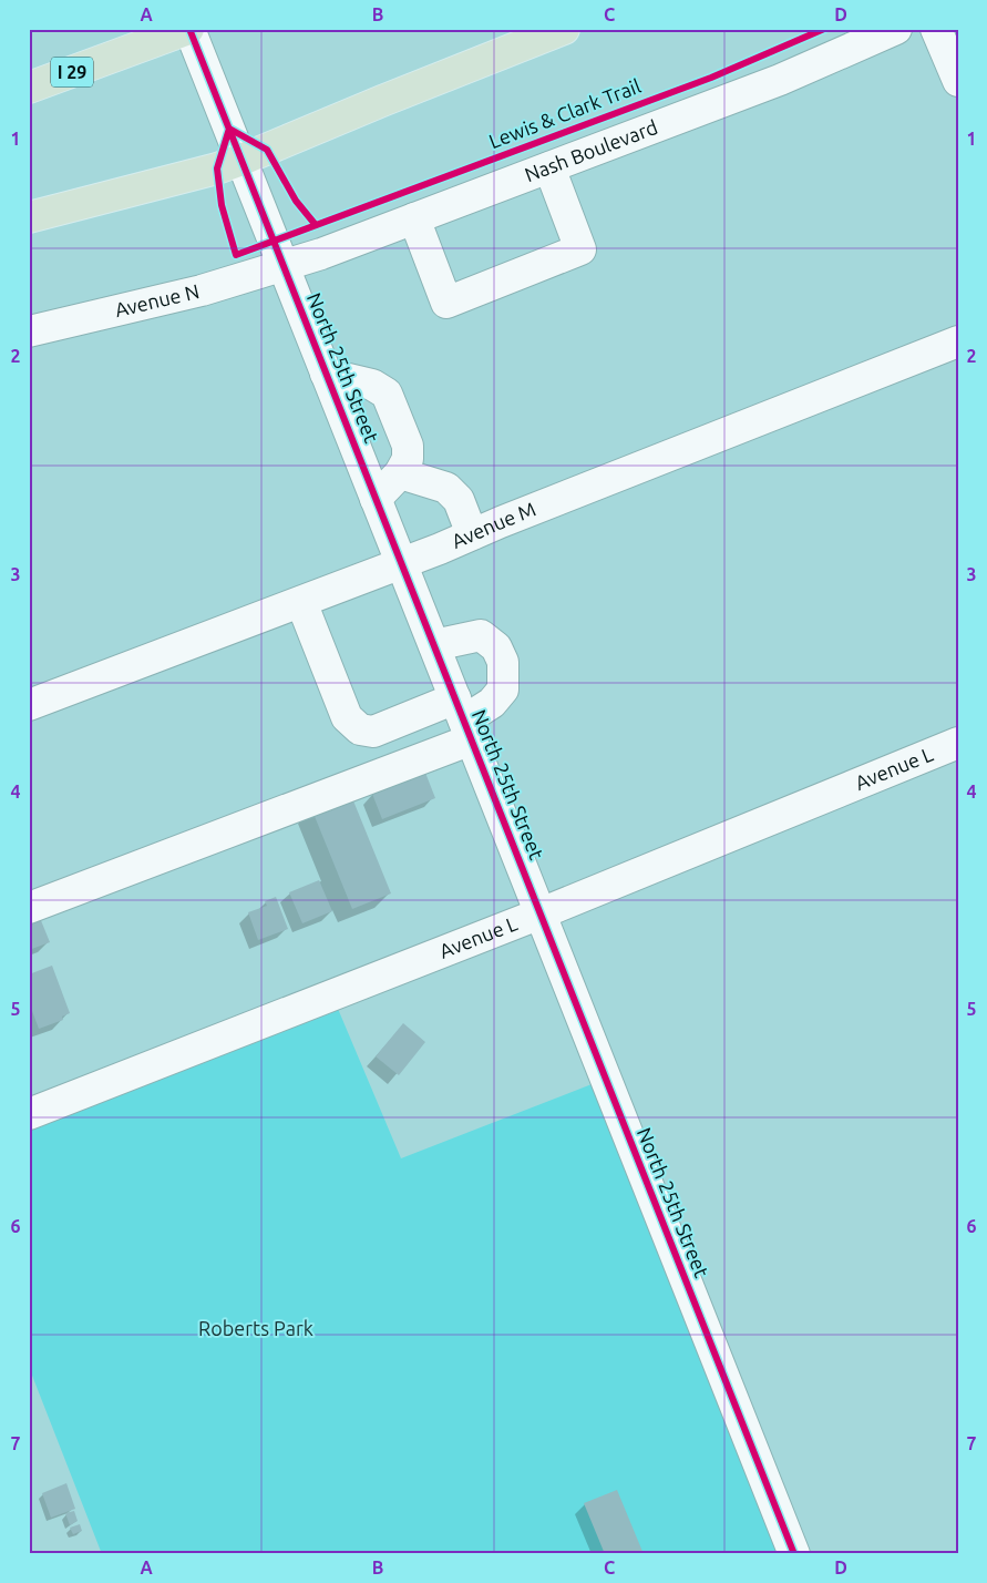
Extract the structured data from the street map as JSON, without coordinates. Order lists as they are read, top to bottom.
{
  "streets": {
    "highway": ["I 29"],
    "street": [
      "Nash Boulevard",
      "Avenue N",
      "North 25th Street",
      "Avenue M",
      "Avenue L"
    ],
    "cycle path": ["Lewis & Clark Trail"]
  },
  "crossings": [
    ["I 29", "North 25th Street"],
    ["Nash Boulevard", "Avenue N"],
    ["Nash Boulevard", "North 25th Street"],
    ["Avenue N", "North 25th Street"],
    ["North 25th Street", "Avenue M"],
    ["North 25th Street", "Avenue L"]
  ],
  "parks": ["Roberts Park"],
  "grid": {
    "columns": [
      "A",
      "B",
      "C",
      "D"
    ],
    "rows": [
      "1",
      "2",
      "3",
      "4",
      "5",
      "6",
      "7"
    ]
  }
}
